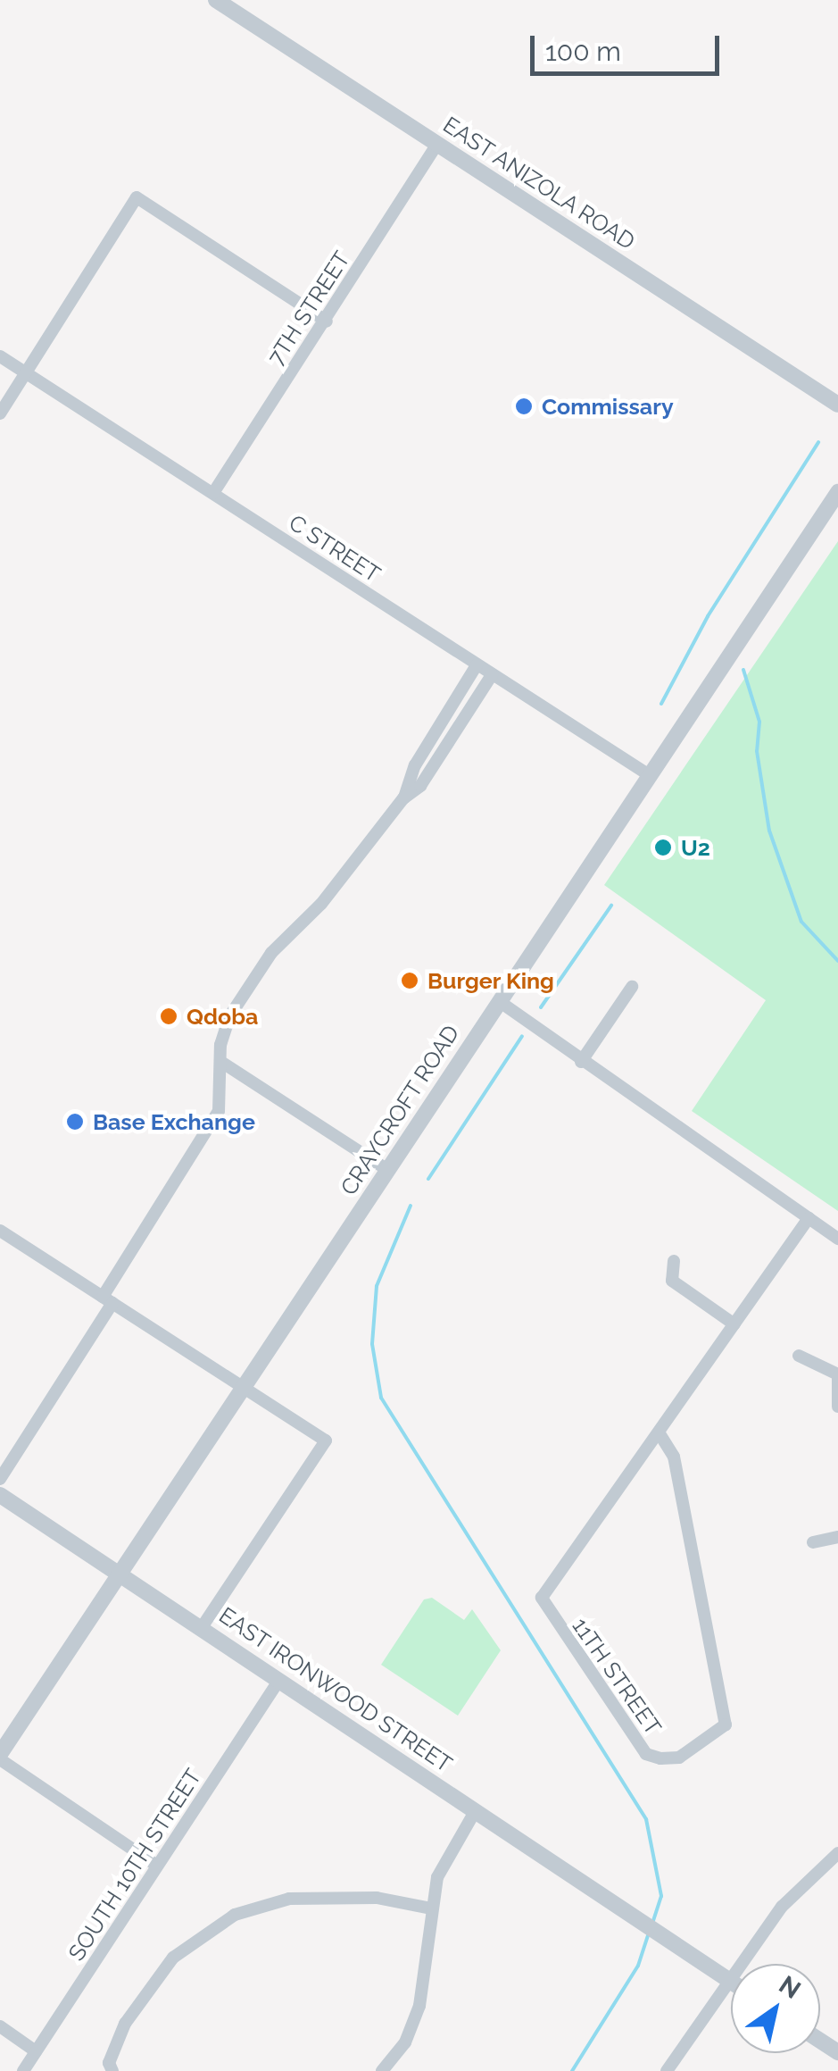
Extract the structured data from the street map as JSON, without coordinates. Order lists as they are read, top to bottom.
{
  "streets": {
    "street": [
      "EAST ANIZOLA ROAD",
      "7TH STREET",
      "C STREET",
      "CRAYCROFT ROAD",
      "11TH STREET",
      "EAST IRONWOOD STREET",
      "SOUTH 10TH STREET"
    ]
  },
  "crossings": [
    ["EAST ANIZOLA ROAD", "7TH STREET"],
    ["7TH STREET", "C STREET"],
    ["C STREET", "CRAYCROFT ROAD"],
    ["CRAYCROFT ROAD", "EAST IRONWOOD STREET"],
    ["EAST IRONWOOD STREET", "SOUTH 10TH STREET"]
  ],
  "places": [
    "Commissary",
    "U2",
    "Burger King",
    "Qdoba",
    "Base Exchange"
  ],
  "scale_bar": "100 m",
  "north": "top right"
}
